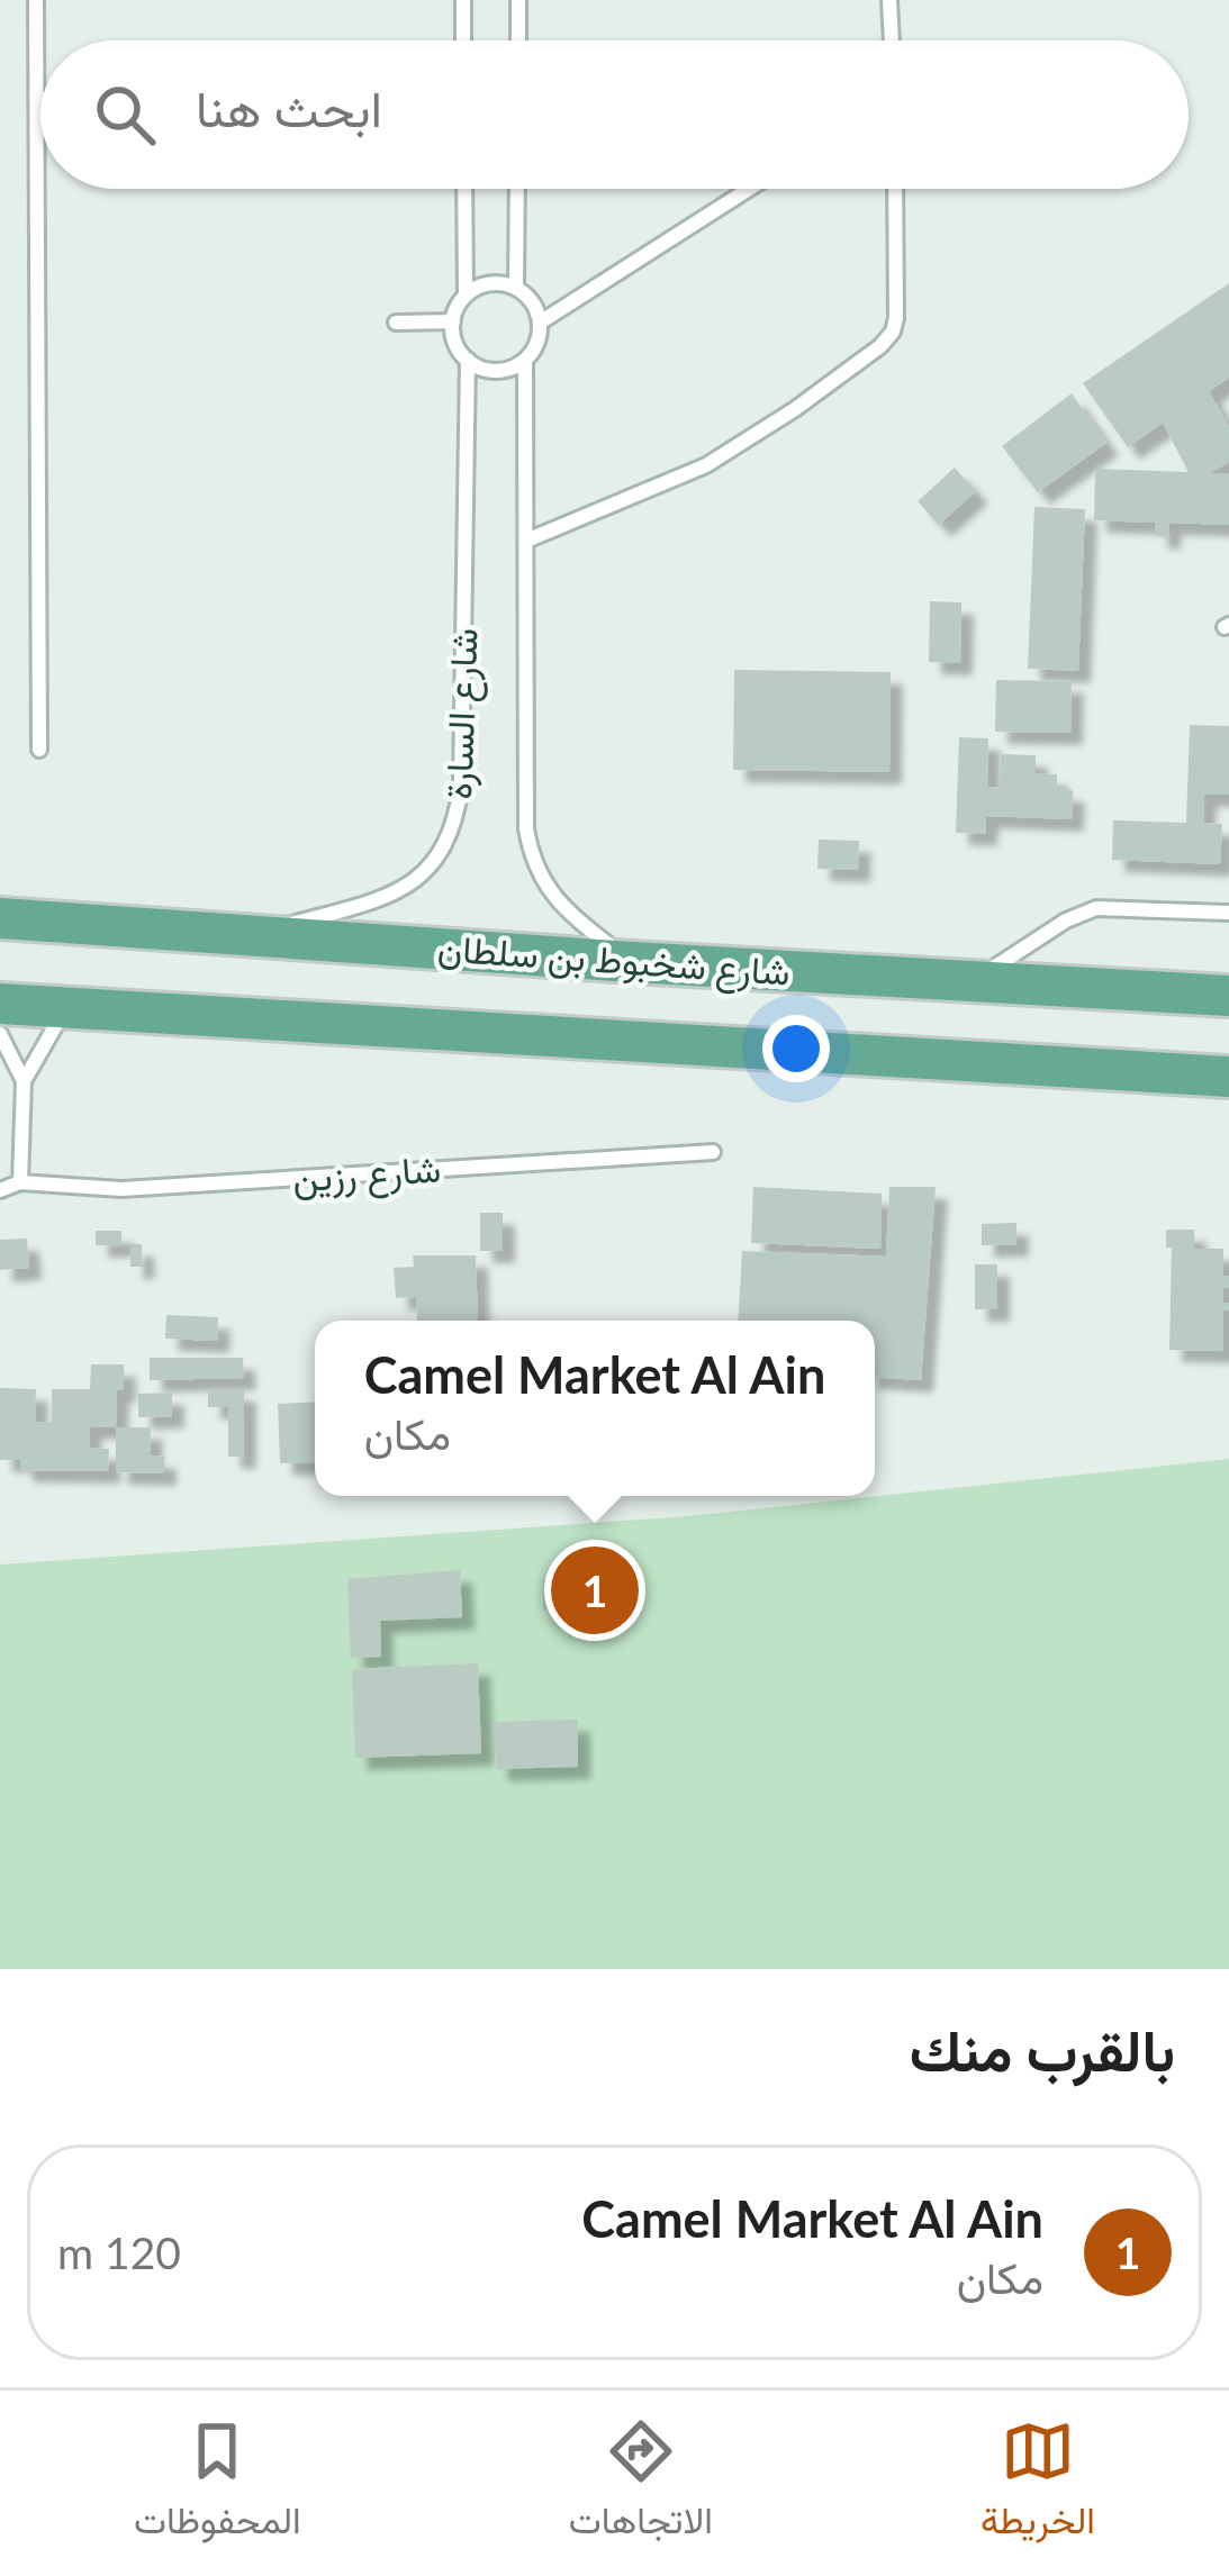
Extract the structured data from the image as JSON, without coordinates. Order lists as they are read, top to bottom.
{
  "streets": {
    "main road": ["شارع شخبوط بن سلطان"],
    "lane": ["شارع السارة", "شارع رزين"]
  },
  "crossings": [
    ["شارع السارة", "شارع شخبوط بن سلطان"]
  ],
  "page": {
    "search": "ابحث هنا",
    "popup": ["Camel Market Al Ain", "مكان"],
    "pins": "1",
    "heading": "بالقرب منك",
    "list": [
      {
        "mark": "1",
        "name": "Camel Market Al Ain",
        "note": "مكان",
        "value": "120 m"
      }
    ],
    "nav": ["الخريطة", "الاتجاهات", "المحفوظات"]
  }
}
